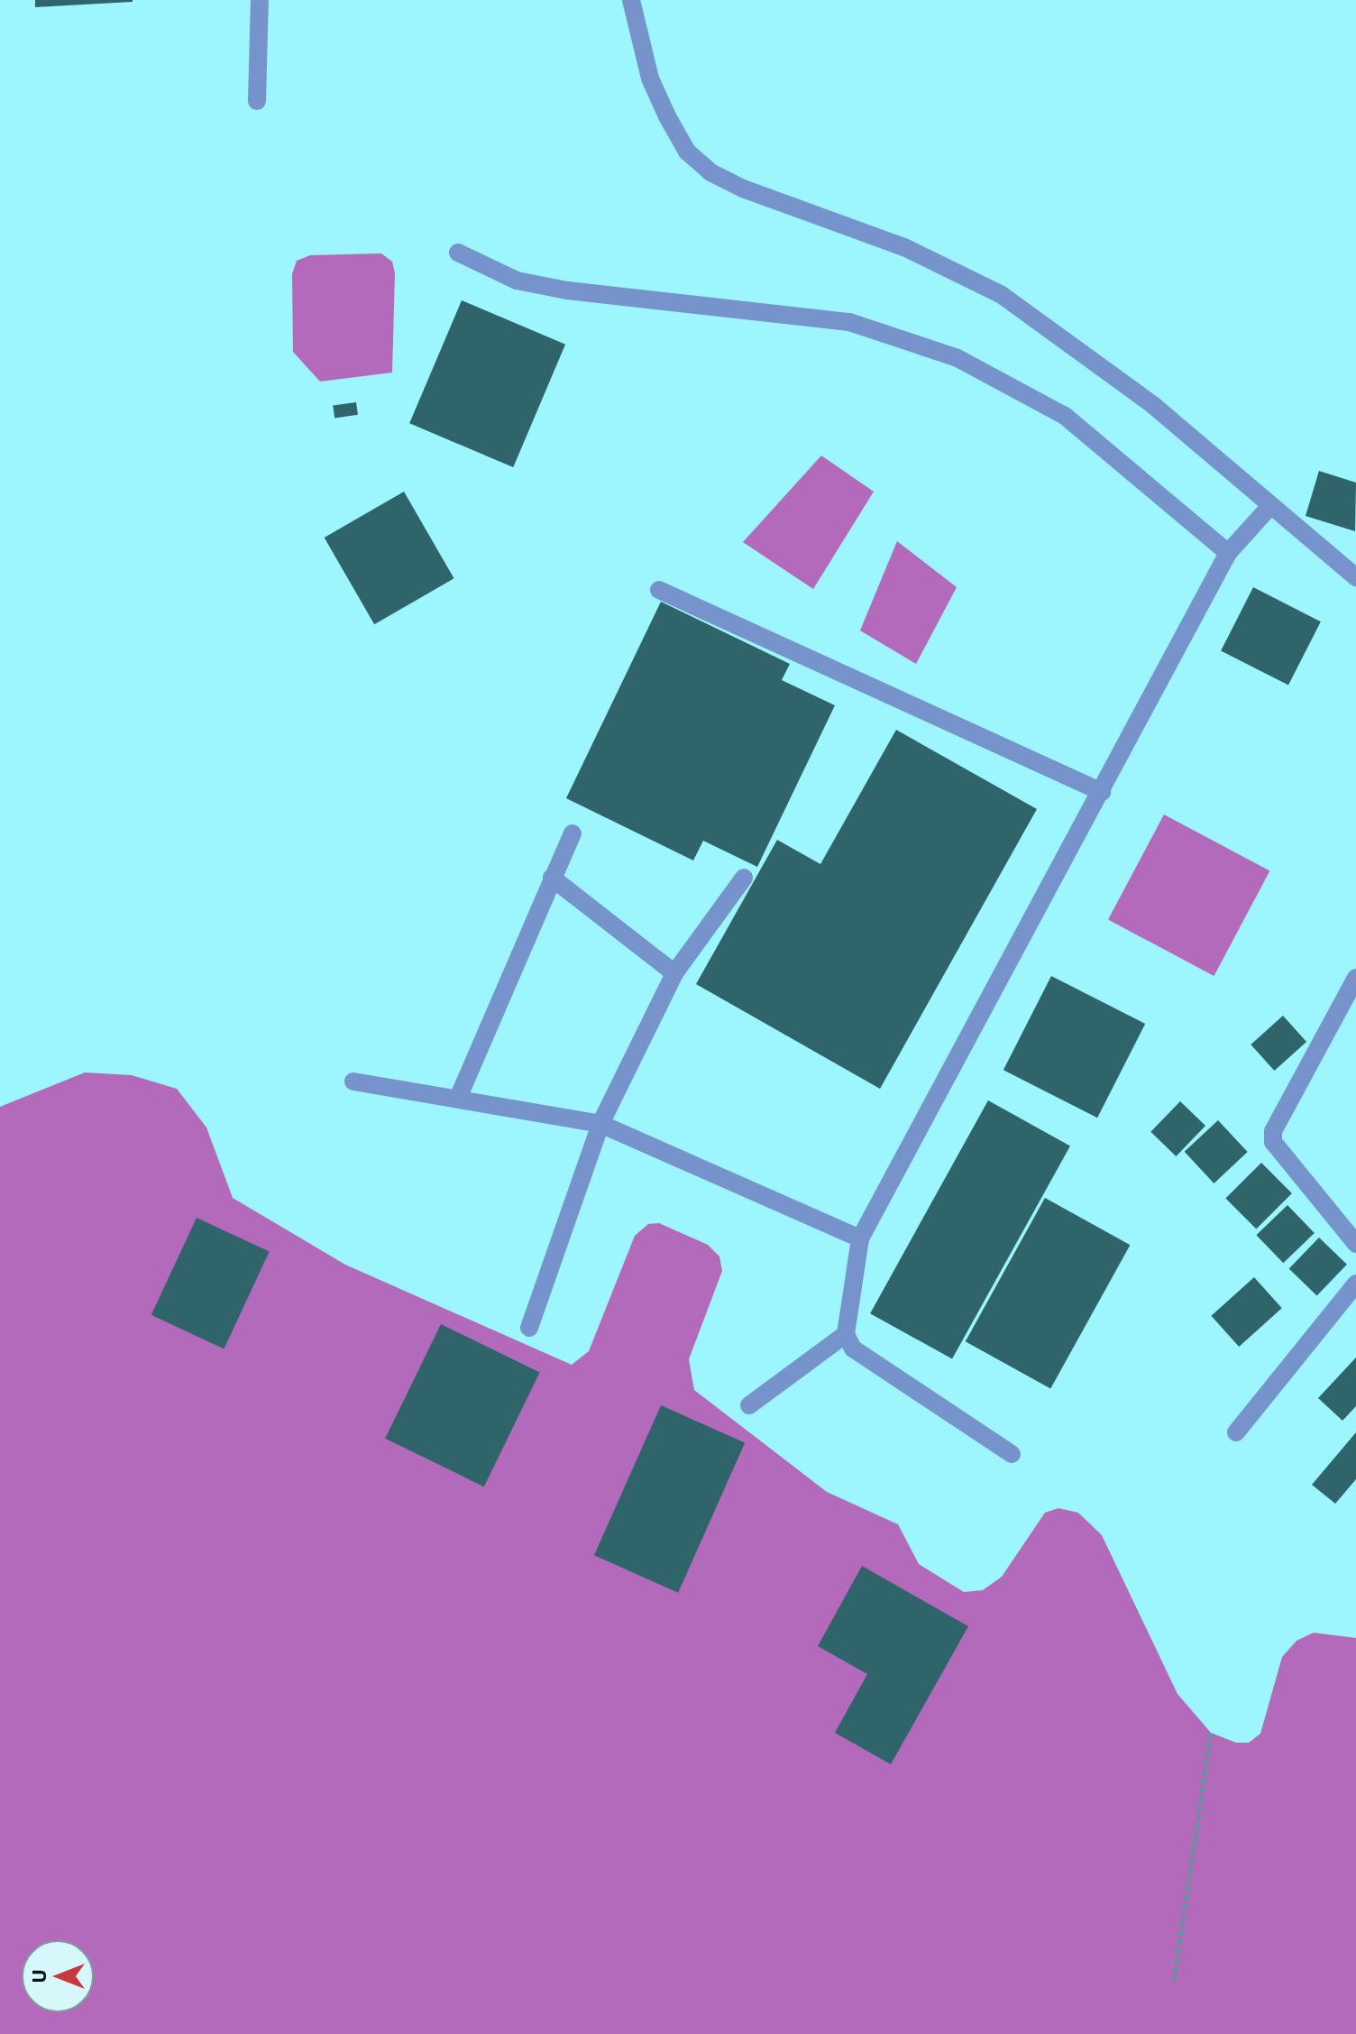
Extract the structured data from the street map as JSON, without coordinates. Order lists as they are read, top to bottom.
{
  "north": "left"
}
